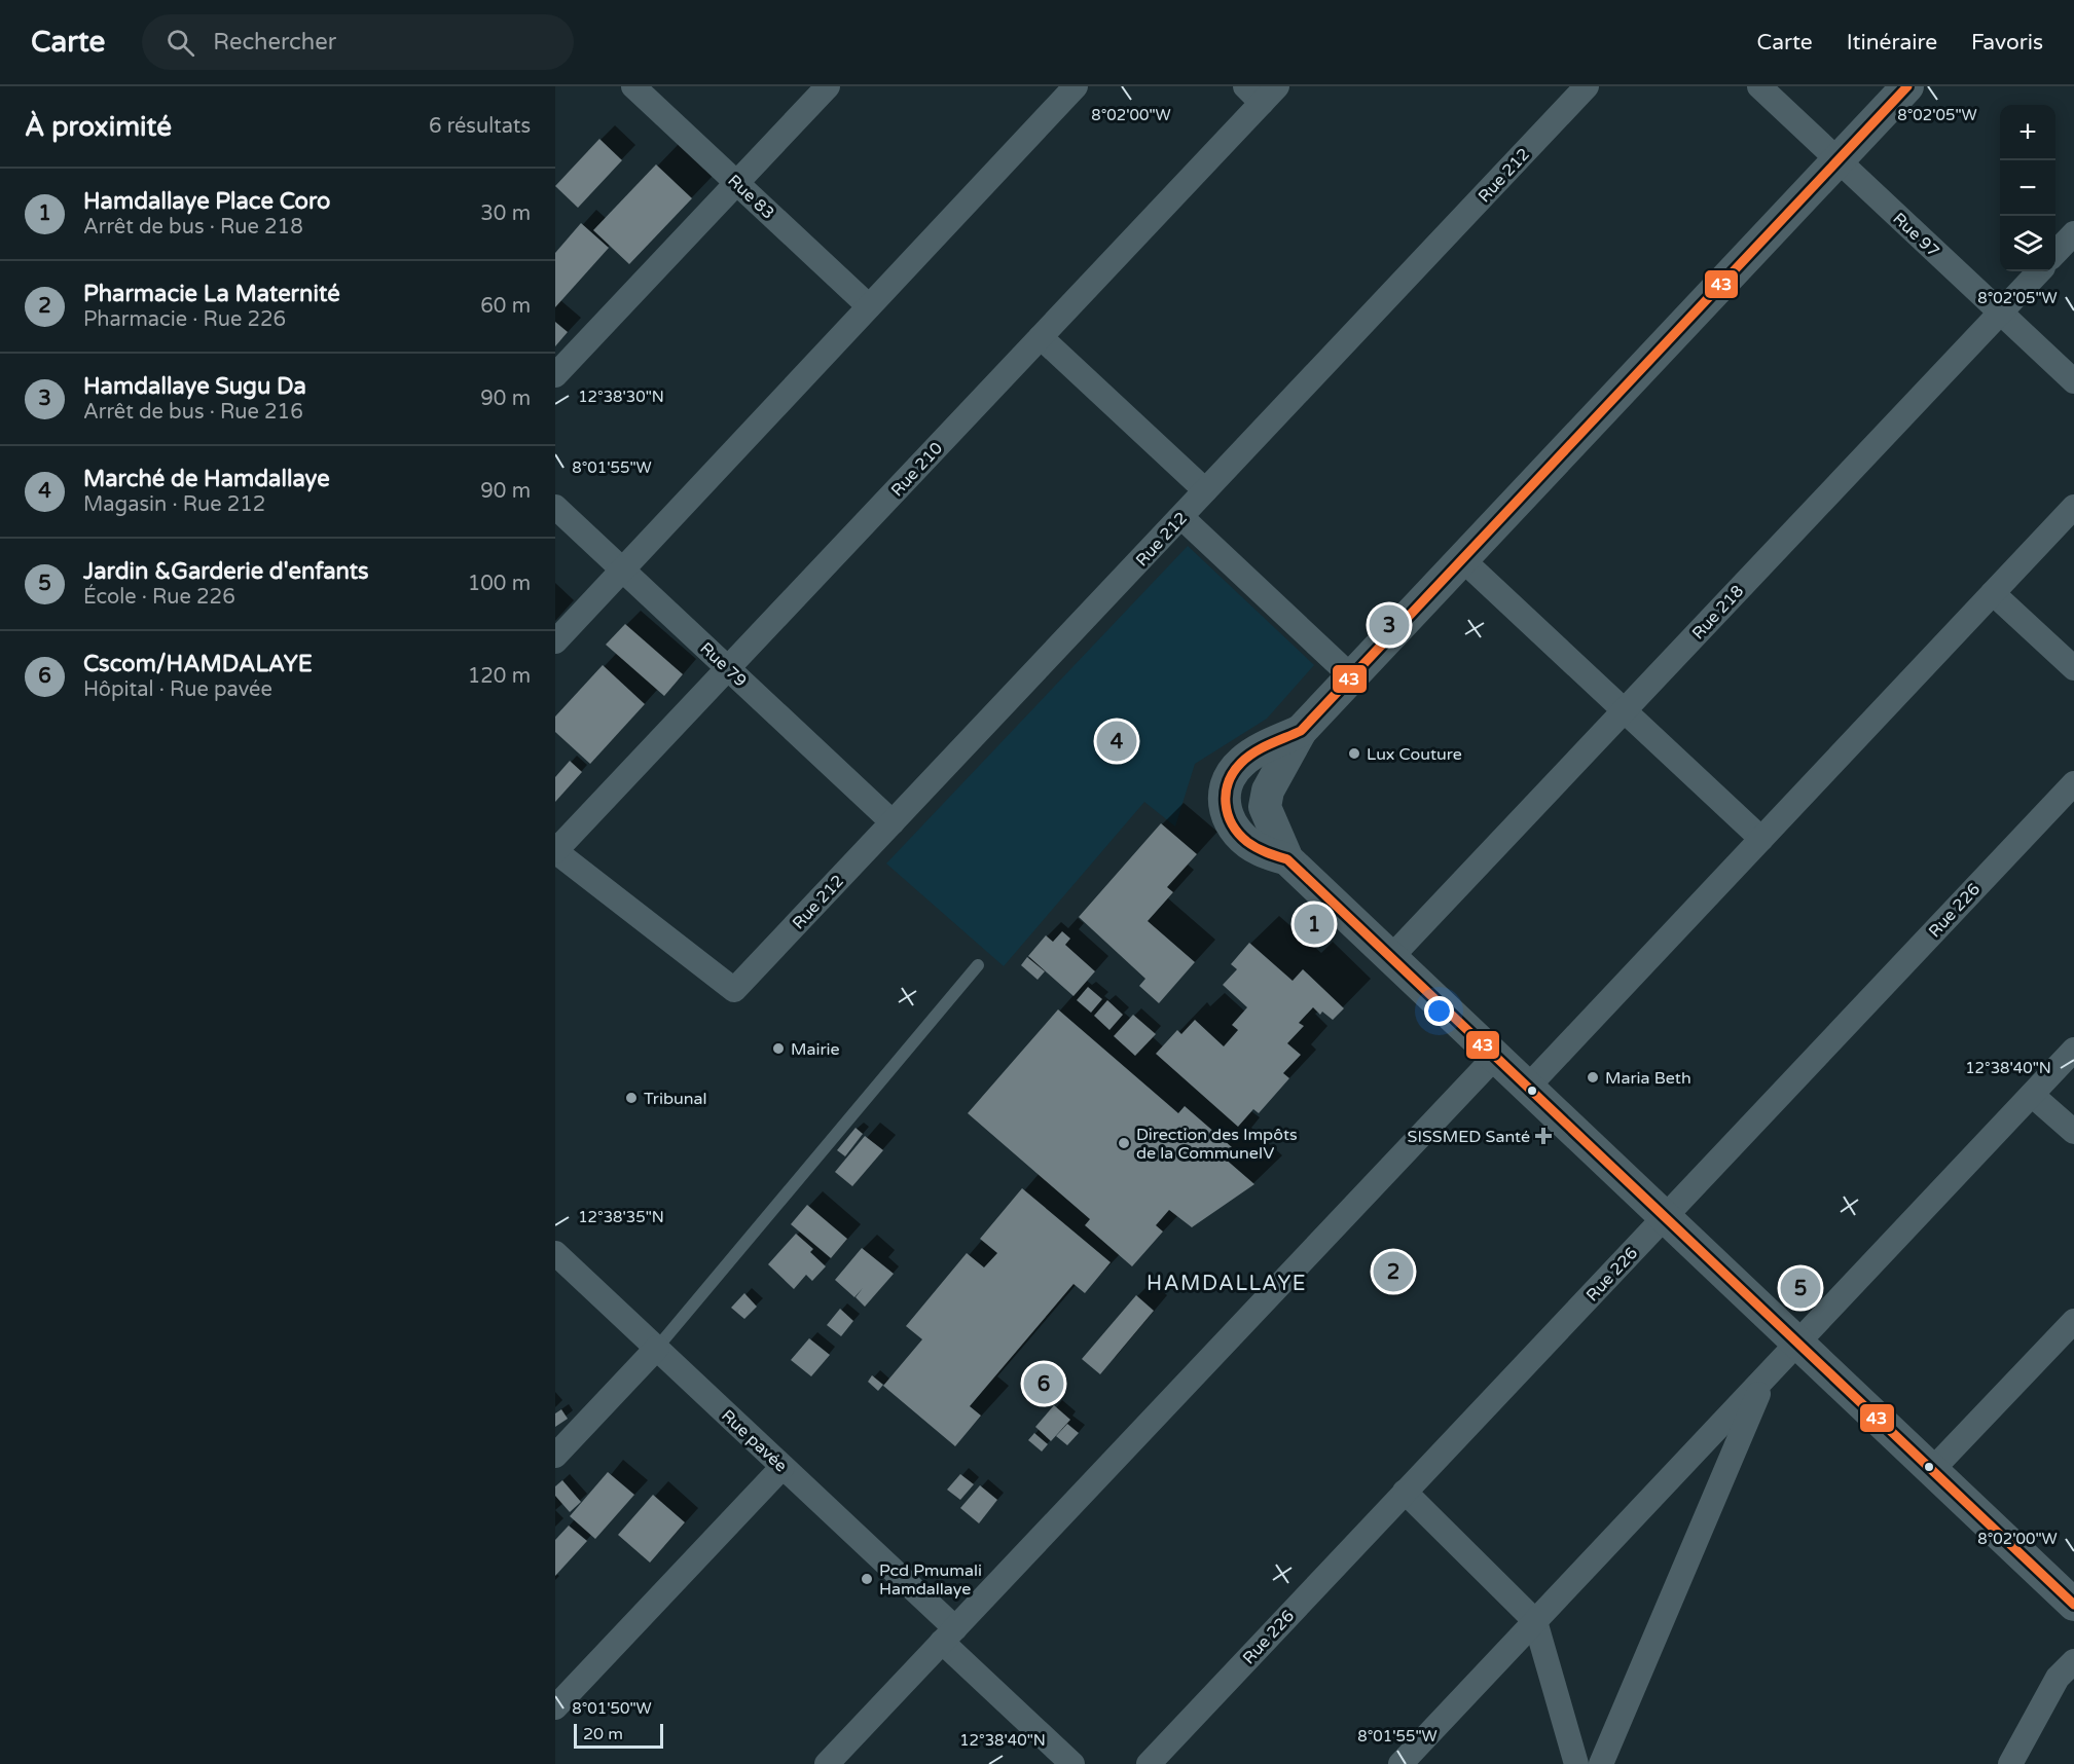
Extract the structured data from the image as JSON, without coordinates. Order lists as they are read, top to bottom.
{
  "streets": {
    "street": [
      "Rue 212",
      "Rue 83",
      "Rue 97",
      "Rue 210",
      "Rue 218",
      "Rue 79",
      "Rue 226",
      "Rue pavée"
    ]
  },
  "crossings": [
    ["Rue 212", "Rue 210"],
    ["Rue 212", "Rue 79"],
    ["Rue 97", "Rue 218"],
    ["Rue 210", "Rue 79"]
  ],
  "districts": ["HAMDALLAYE"],
  "places": {
    "other": [
      "Lux Couture",
      "Mairie",
      "Maria Beth",
      "Tribunal",
      "Direction des Impôts de la CommuneIV",
      "Pcd Pmumali Hamdallaye"
    ],
    "health": ["SISSMED Santé"]
  },
  "lines": ["transit line 43"],
  "scale_bar": "20 m",
  "page": {
    "header": "Carte",
    "search": "Rechercher",
    "nav": ["Carte", "Itinéraire", "Favoris"],
    "heading": ["À proximité", "6 résultats"],
    "map_buttons": ["+", "−"],
    "list": [
      {
        "mark": "1",
        "name": "Hamdallaye Place Coro",
        "note": "Arrêt de bus · Rue 218",
        "value": "30 m"
      },
      {
        "mark": "2",
        "name": "Pharmacie La Maternité",
        "note": "Pharmacie · Rue 226",
        "value": "60 m"
      },
      {
        "mark": "3",
        "name": "Hamdallaye Sugu Da",
        "note": "Arrêt de bus · Rue 216",
        "value": "90 m"
      },
      {
        "mark": "4",
        "name": "Marché de Hamdallaye",
        "note": "Magasin · Rue 212",
        "value": "90 m"
      },
      {
        "mark": "5",
        "name": "Jardin &Garderie d'enfants",
        "note": "École · Rue 226",
        "value": "100 m"
      },
      {
        "mark": "6",
        "name": "Cscom/HAMDALAYE",
        "note": "Hôpital · Rue pavée",
        "value": "120 m"
      }
    ],
    "pins": [
      "3",
      "4",
      "1",
      "2",
      "5",
      "6"
    ],
    "scale": "20 m"
  },
  "coordinates": [
    "8°02'00\"W",
    "8°02'05\"W",
    "12°38'30\"N",
    "8°01'55\"W",
    "12°38'40\"N",
    "12°38'35\"N",
    "8°01'50\"W"
  ]
}
